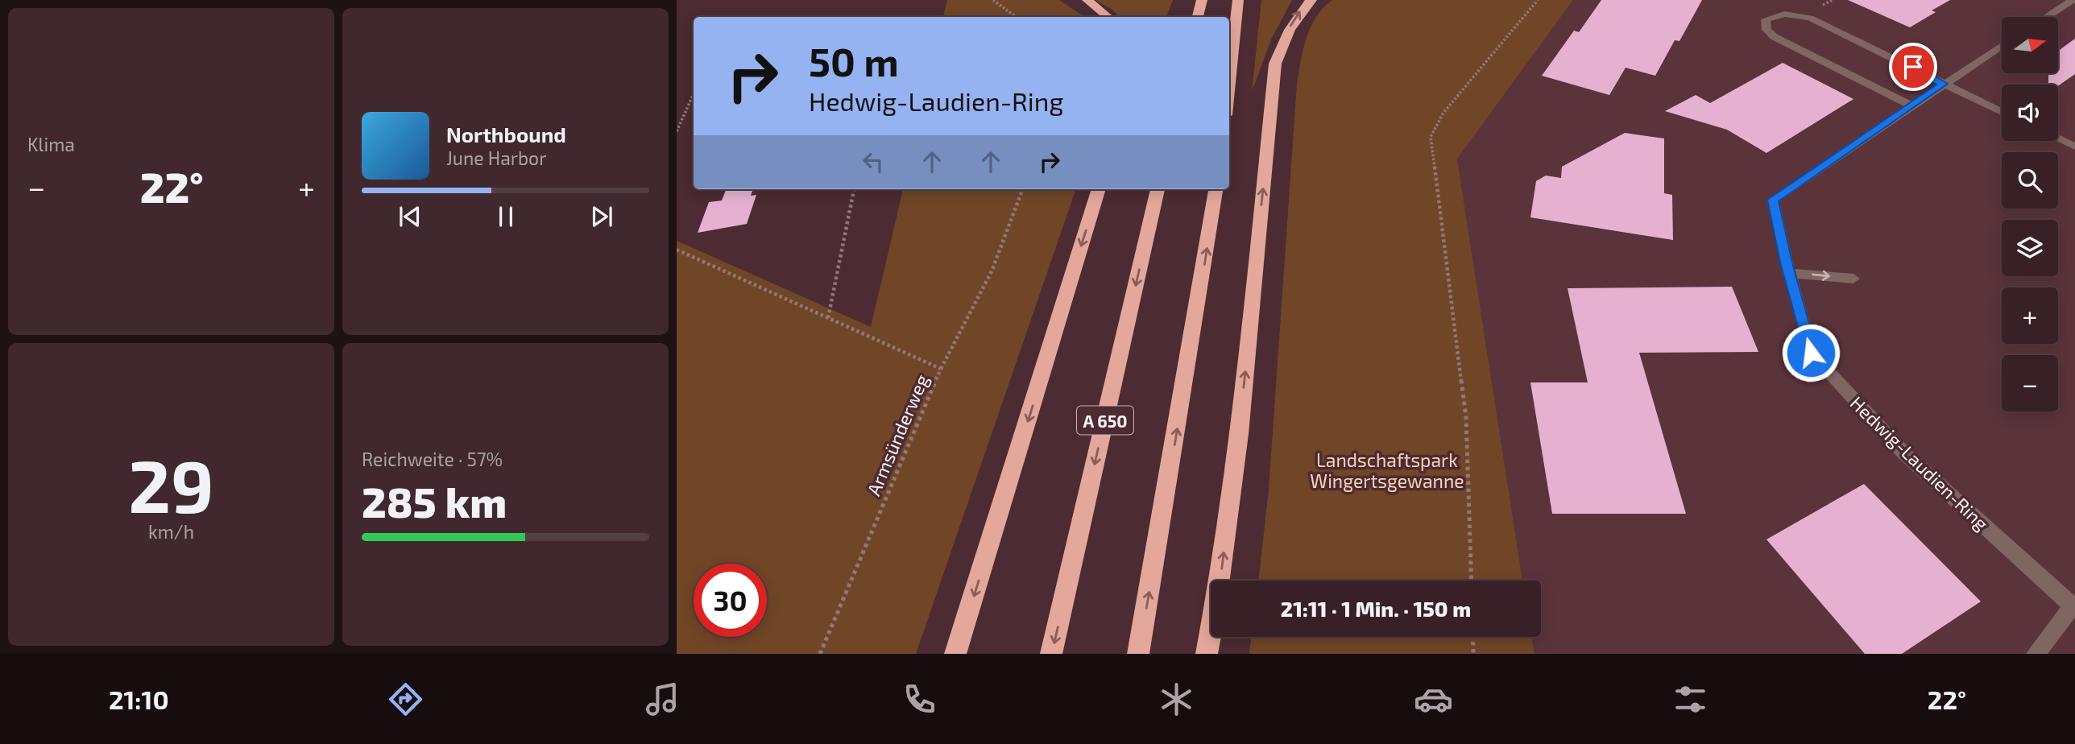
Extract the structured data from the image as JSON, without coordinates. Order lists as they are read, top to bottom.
{
  "streets": {
    "highway": ["A 650"],
    "street": ["Hedwig-Laudien-Ring"],
    "path": ["Armsünderweg"]
  },
  "parks": ["Landschaftspark Wingertsgewanne"],
  "north": "right",
  "page": {
    "tile": [
      "Klima",
      ["29", "km/h"],
      ["Reichweite · 57%", "285 km"]
    ],
    "map_buttons": ["+", "−"],
    "turn": ["50 m", "Hedwig-Laudien-Ring"],
    "song": ["Northbound", "June Harbor"],
    "heat": ["−", "22°", "+"],
    "limit": "30",
    "trip": "21:11 · 1 Min. · 150 m",
    "tabs": ["21:10", "22°"]
  }
}
